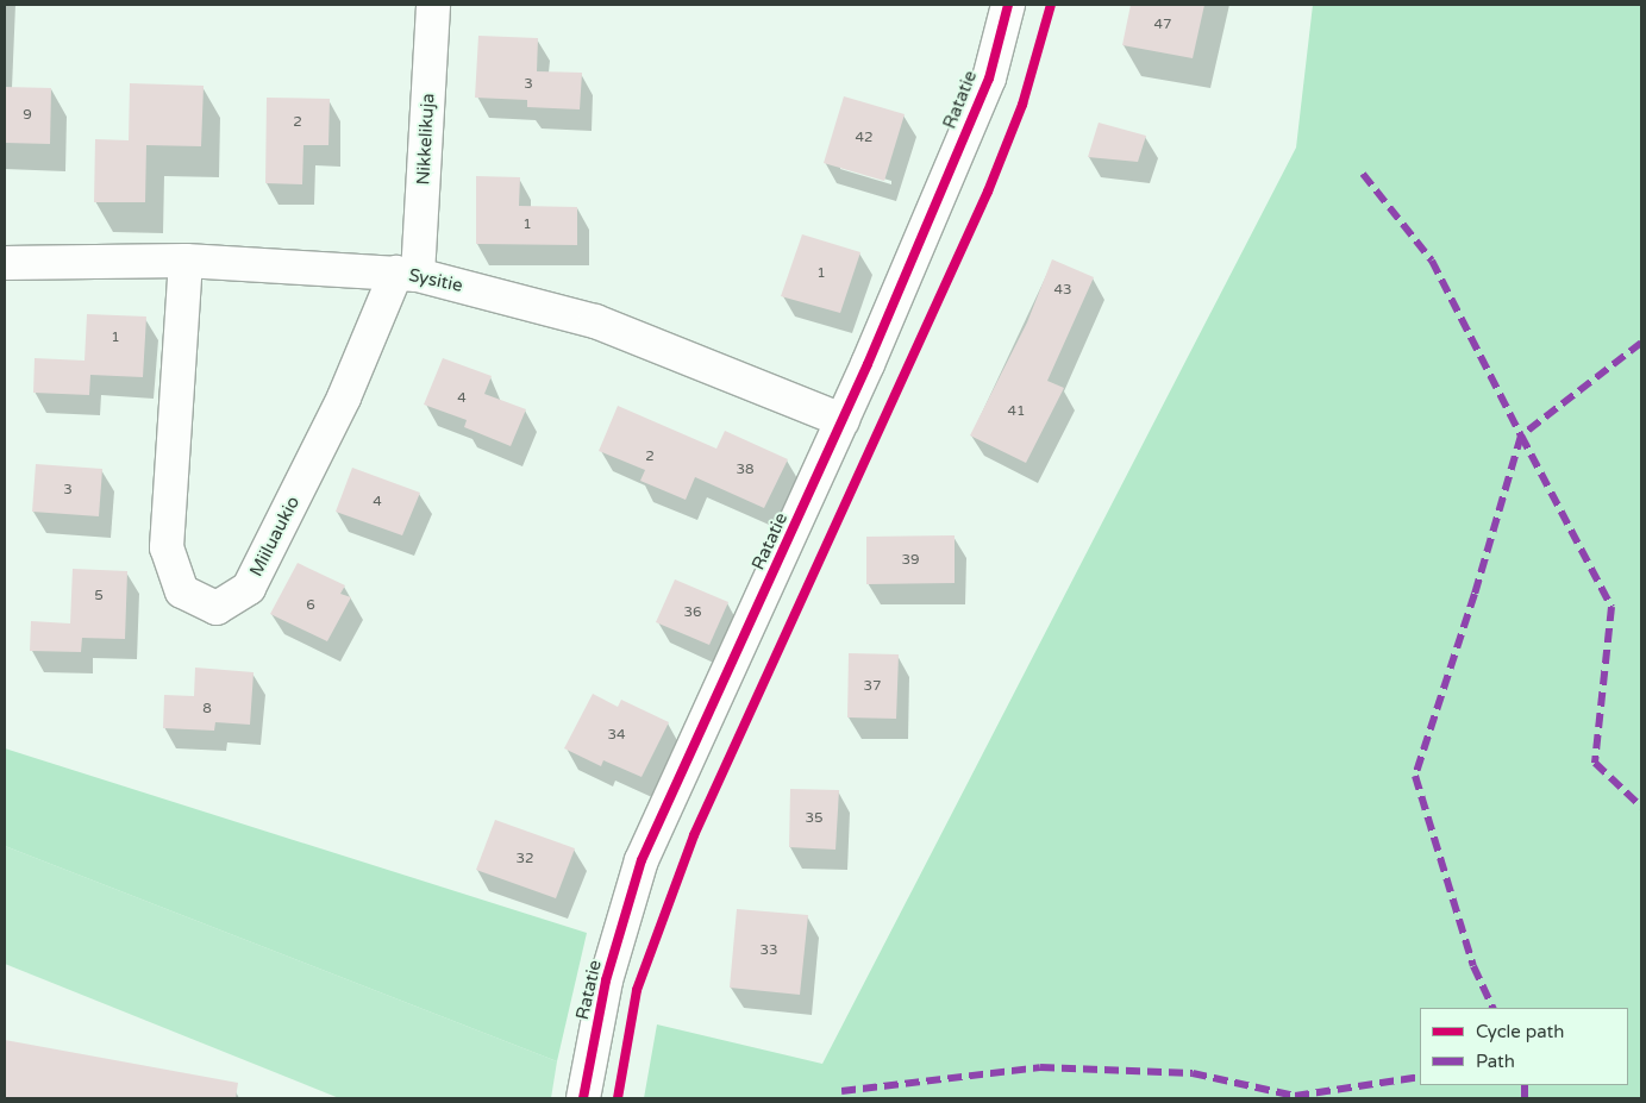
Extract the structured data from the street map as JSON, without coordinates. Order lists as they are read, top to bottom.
{
  "streets": {
    "street": [
      "Ratatie",
      "Nikkelikuja",
      "Sysitie",
      "Miiluaukio"
    ]
  },
  "crossings": [
    ["Ratatie", "Sysitie"],
    ["Nikkelikuja", "Sysitie"],
    ["Nikkelikuja", "Miiluaukio"],
    ["Sysitie", "Miiluaukio"]
  ],
  "house_numbers": [
    "47",
    "3",
    "9",
    "2",
    "42",
    "1",
    "1",
    "43",
    "1",
    "4",
    "41",
    "2",
    "38",
    "3",
    "4",
    "39",
    "5",
    "6",
    "36",
    "37",
    "8",
    "34",
    "35",
    "32",
    "33"
  ],
  "legend": ["Cycle path", "Path"]
}
